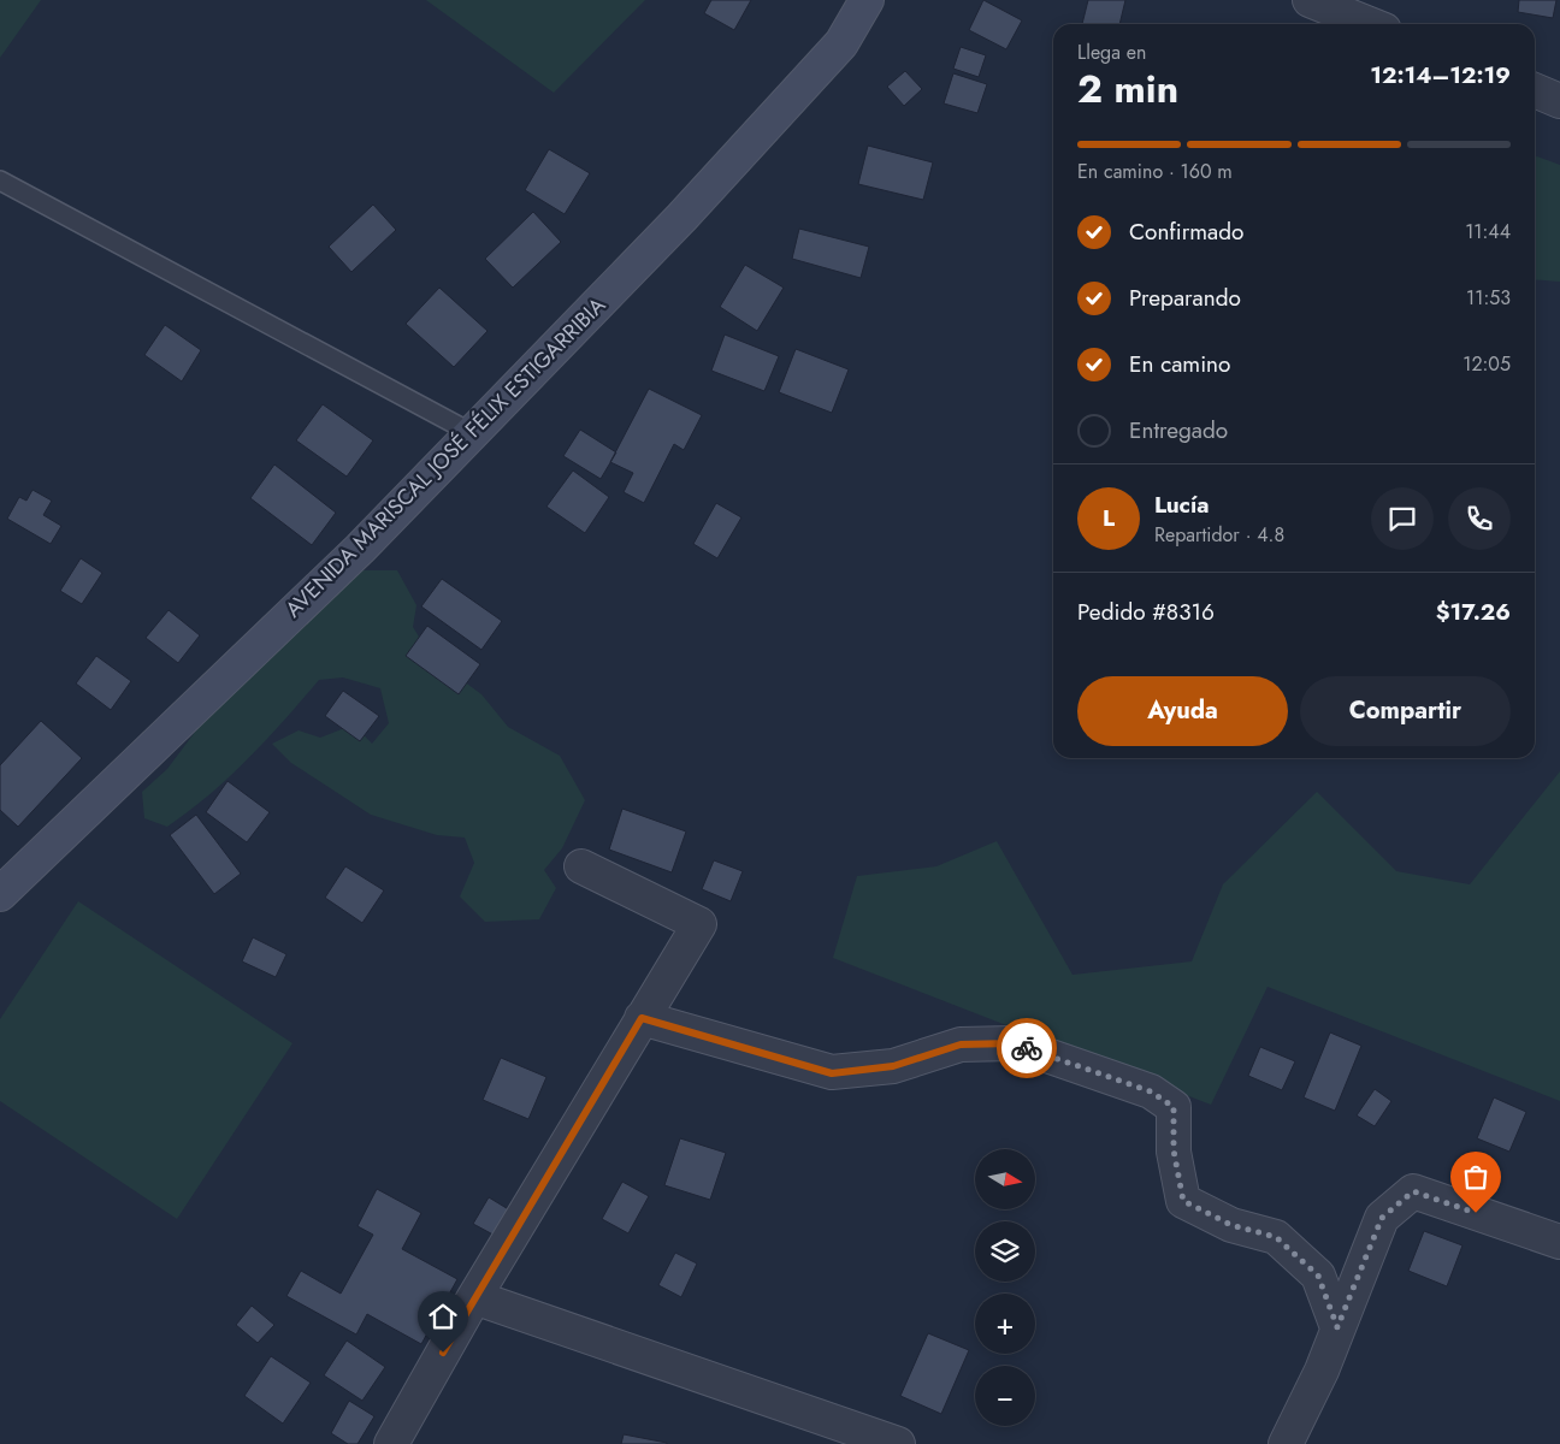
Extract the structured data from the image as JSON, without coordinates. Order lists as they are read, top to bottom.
{
  "streets": {
    "main road": ["AVENIDA MARISCAL JOSÉ FÉLIX ESTIGARRIBIA"]
  },
  "north": "right",
  "page": {
    "heading": ["2 min", "Llega en", "12:14–12:19"],
    "panel": [
      "Lucía",
      "Repartidor · 4.8",
      "Pedido #8316",
      "$17.26"
    ],
    "bar": "En camino · 160 m",
    "list": [
      ["Confirmado", "11:44"],
      ["Preparando", "11:53"],
      ["En camino", "12:05"],
      "Entregado"
    ],
    "round": "L",
    "buttons": ["Ayuda", "Compartir"],
    "map_buttons": ["+", "−"]
  }
}
